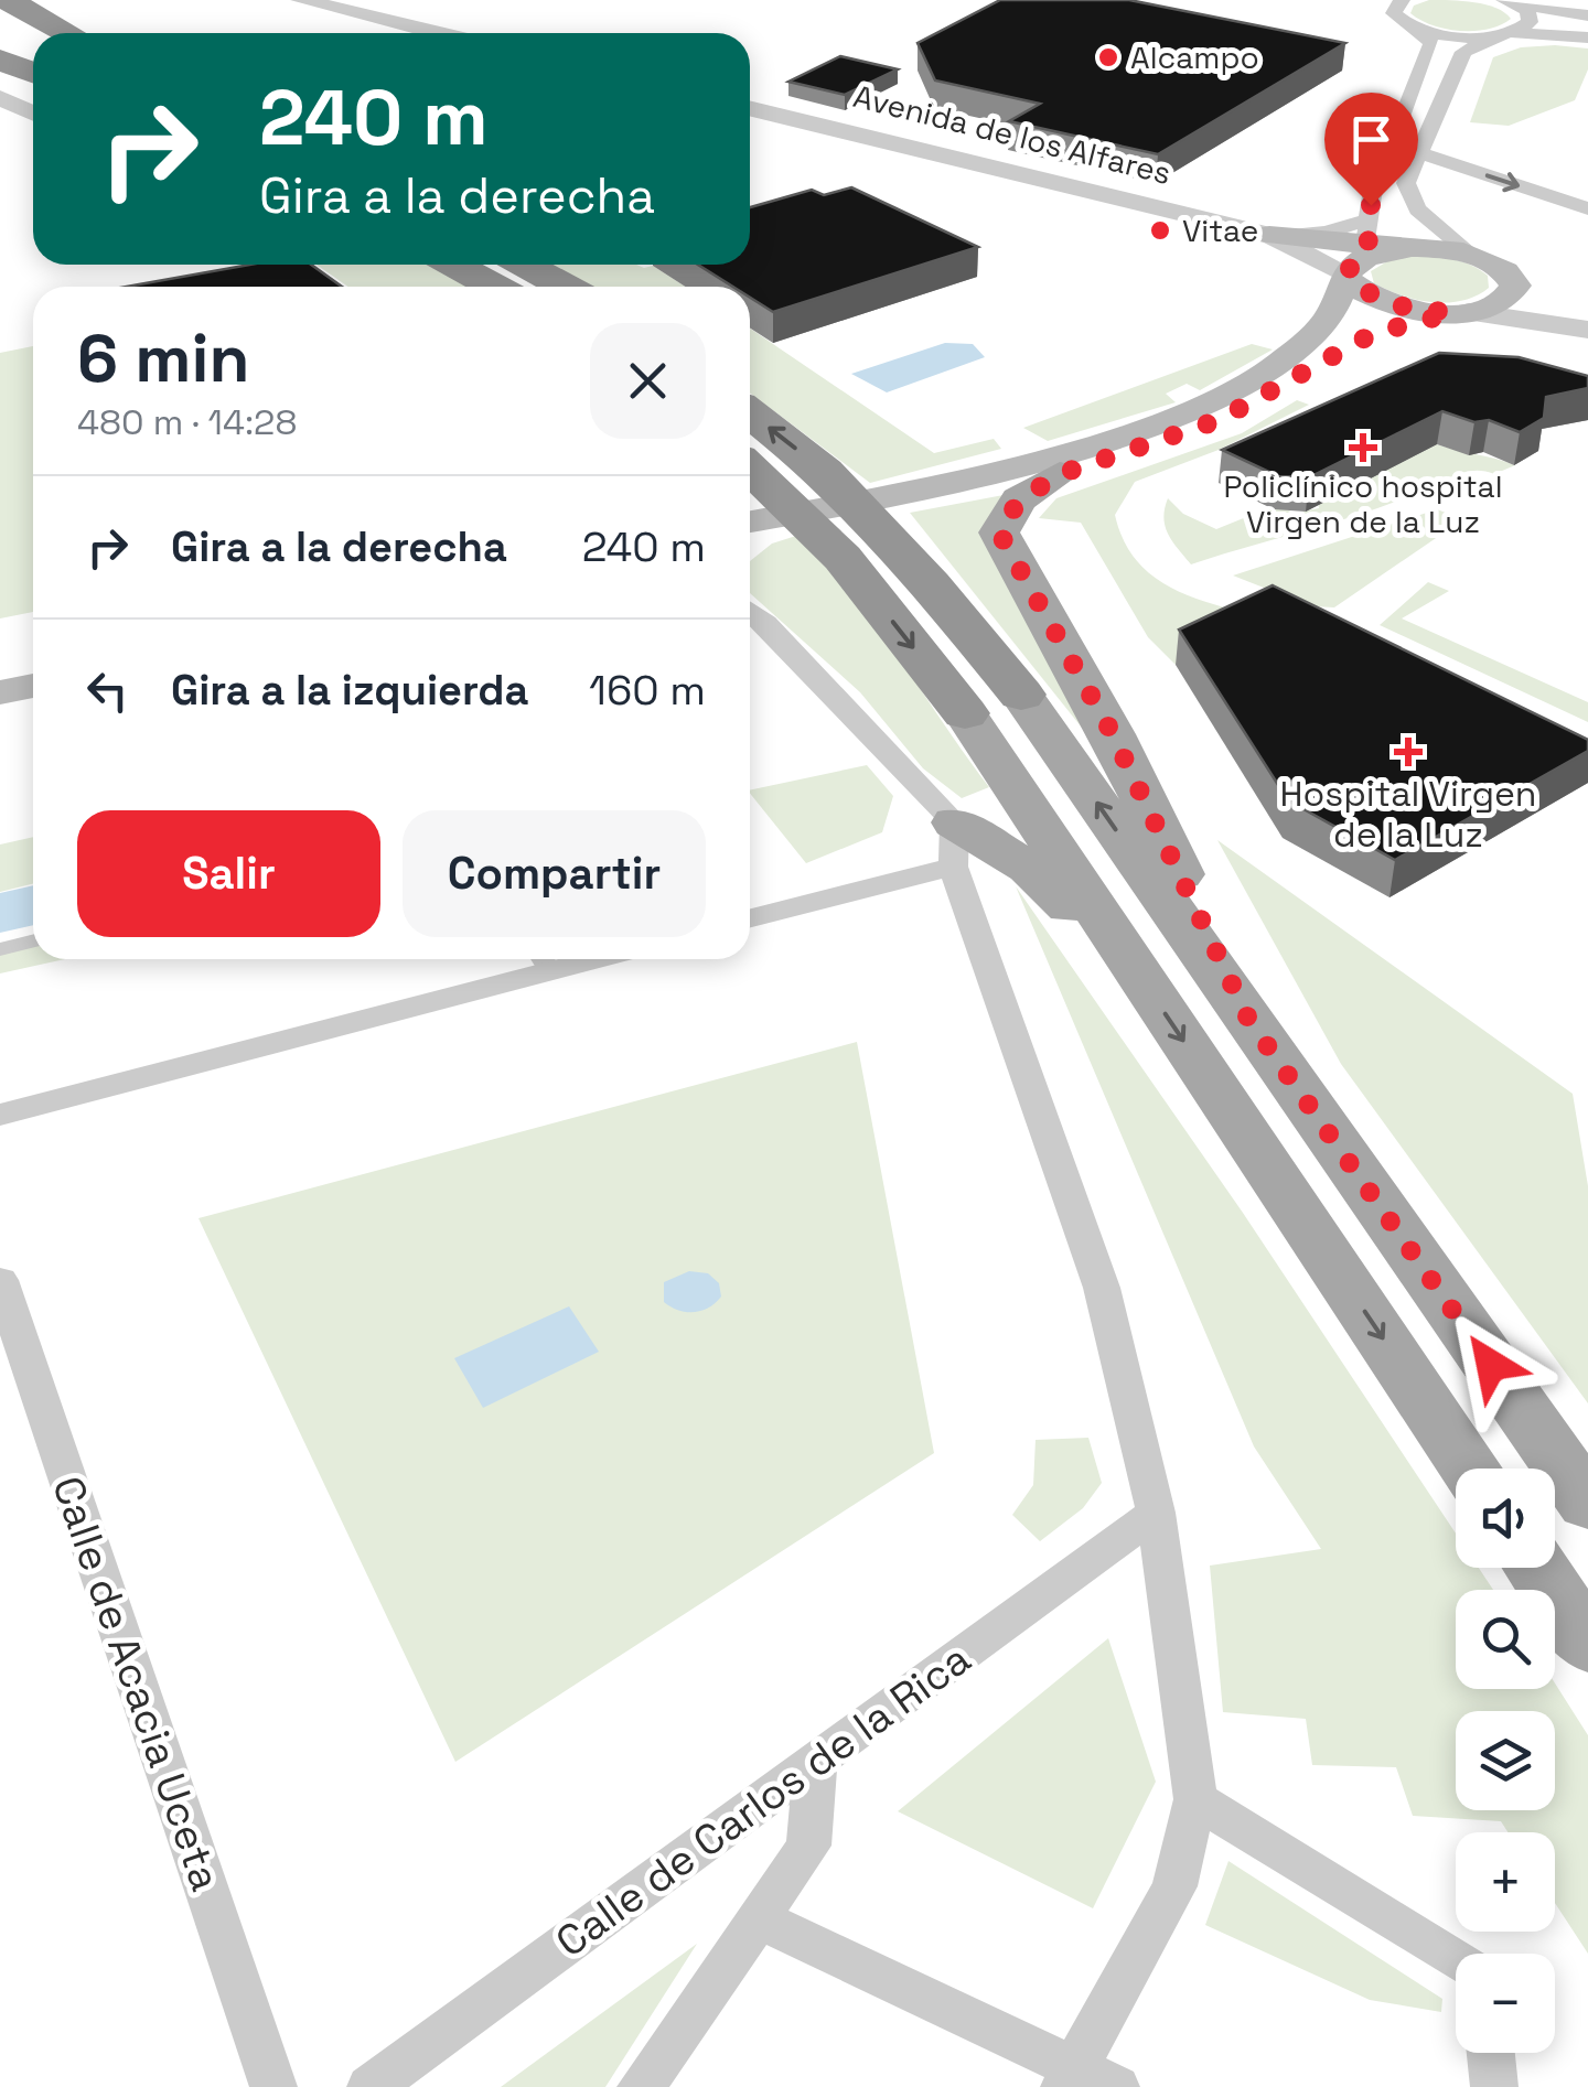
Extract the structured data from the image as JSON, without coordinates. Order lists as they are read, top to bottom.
{
  "streets": {
    "street": ["Avenida de los Alfares", "Calle de Acacia Uceta", "Calle de Carlos de la Rica"]
  },
  "places": {
    "other": ["Alcampo", "Vitae"],
    "health": ["Policlínico hospital Virgen de la Luz", "Hospital Virgen de la Luz"]
  },
  "page": {
    "turn": ["240 m", "Gira a la derecha"],
    "heading": ["6 min", "480 m · 14:28"],
    "list": [
      {
        "name": "Gira a la derecha",
        "value": "240 m"
      },
      {
        "name": "Gira a la izquierda",
        "value": "160 m"
      }
    ],
    "buttons": ["Salir", "Compartir"],
    "map_buttons": ["+", "−"]
  }
}
